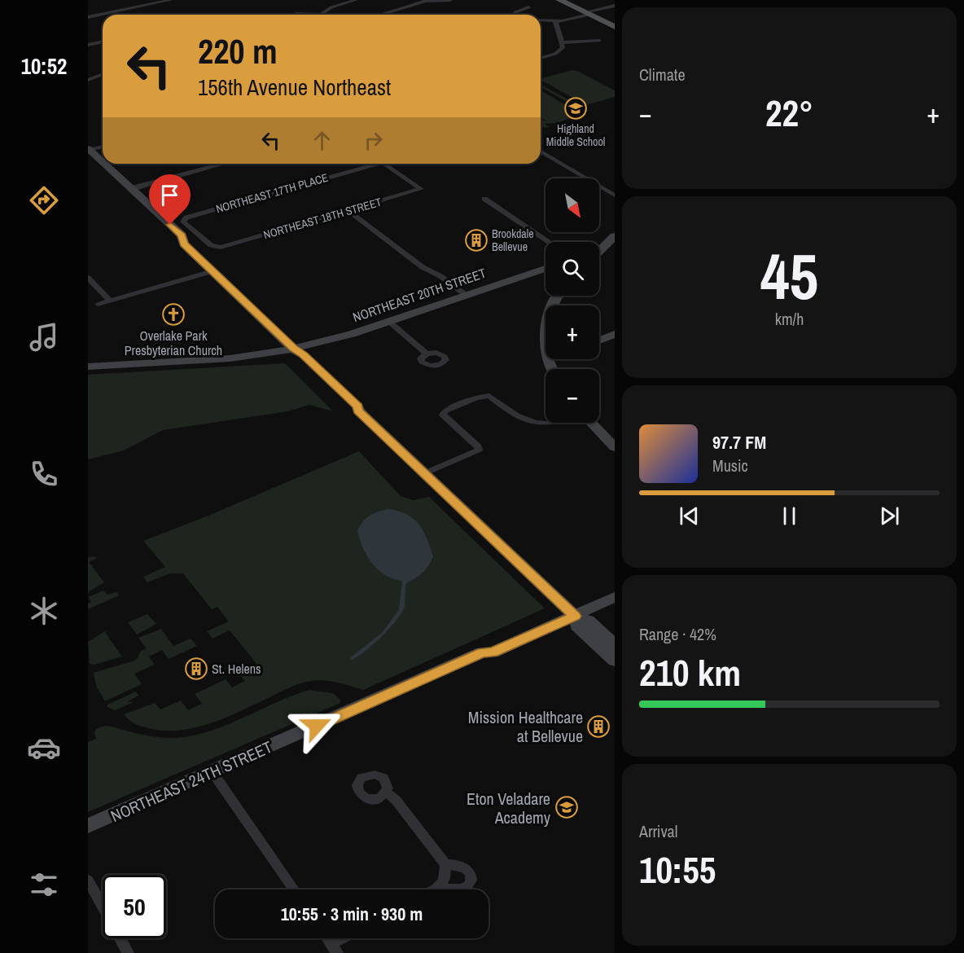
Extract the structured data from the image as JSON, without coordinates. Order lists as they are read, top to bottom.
{
  "streets": {
    "main road": ["NORTHEAST 20TH STREET", "NORTHEAST 24TH STREET"],
    "street": ["NORTHEAST 17TH PLACE", "NORTHEAST 18TH STREET"]
  },
  "crossings": [
    ["NORTHEAST 17TH PLACE", "NORTHEAST 18TH STREET"]
  ],
  "places": {
    "school or university": ["Highland Middle School", "Eton Veladare Academy"],
    "building": ["Brookdale Bellevue", "St. Helens", "Mission Healthcare at Bellevue"],
    "church": ["Overlake Park Presbyterian Church"]
  },
  "north": "bottom right",
  "page": {
    "tabs": "10:52",
    "tile": [
      "Climate",
      ["45", "km/h"],
      ["Range · 42%", "210 km"],
      ["Arrival", "10:55"]
    ],
    "turn": ["220 m", "156th Avenue Northeast"],
    "heat": ["−", "22°", "+"],
    "map_buttons": ["+", "−"],
    "song": ["97.7 FM", "Music"],
    "limit": "50",
    "trip": "10:55 · 3 min · 930 m"
  }
}
